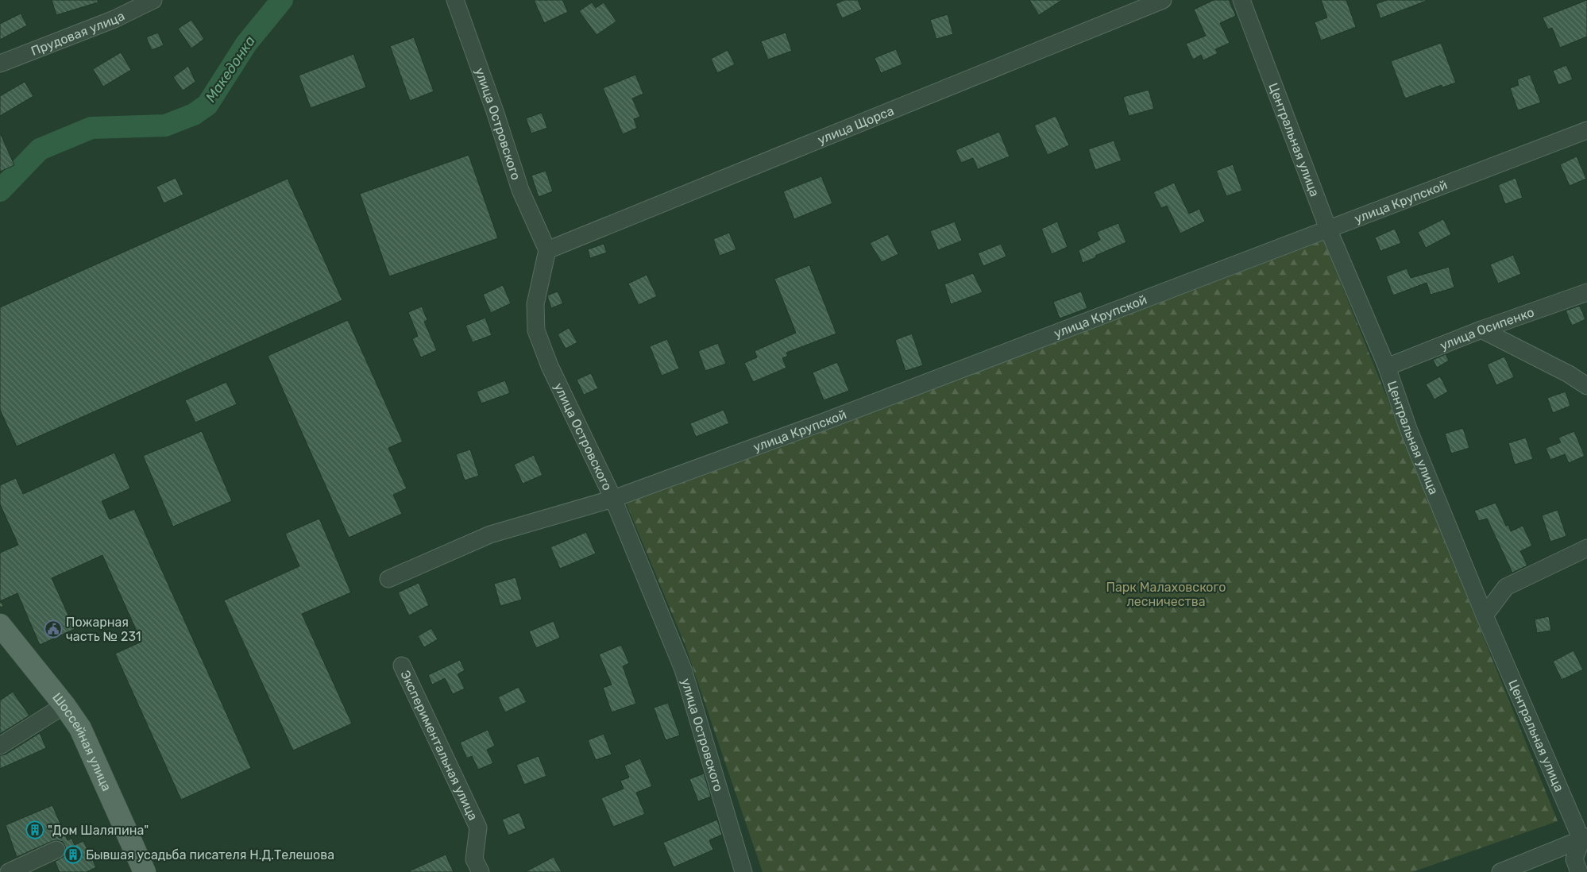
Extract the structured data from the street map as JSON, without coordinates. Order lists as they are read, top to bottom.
{
  "streets": {
    "main road": ["Шоссейная улица"],
    "street": [
      "Прудовая улица",
      "улица Островского",
      "улица Щорса",
      "Центральная улица",
      "улица Крупской",
      "улица Осипенко",
      "Экспериментальная улица"
    ]
  },
  "crossings": [
    ["улица Островского", "улица Щорса"],
    ["улица Островского", "улица Крупской"],
    ["Центральная улица", "улица Крупской"],
    ["Центральная улица", "улица Осипенко"]
  ],
  "water": ["Македонка"],
  "parks": ["Парк Малаховского лесничества"],
  "places": {
    "public building": ["Пожарная часть № 231"],
    "building": ["\"Дом Шаляпина\"", "Бывшая усадьба писателя Н.Д.Телешова"]
  }
}
